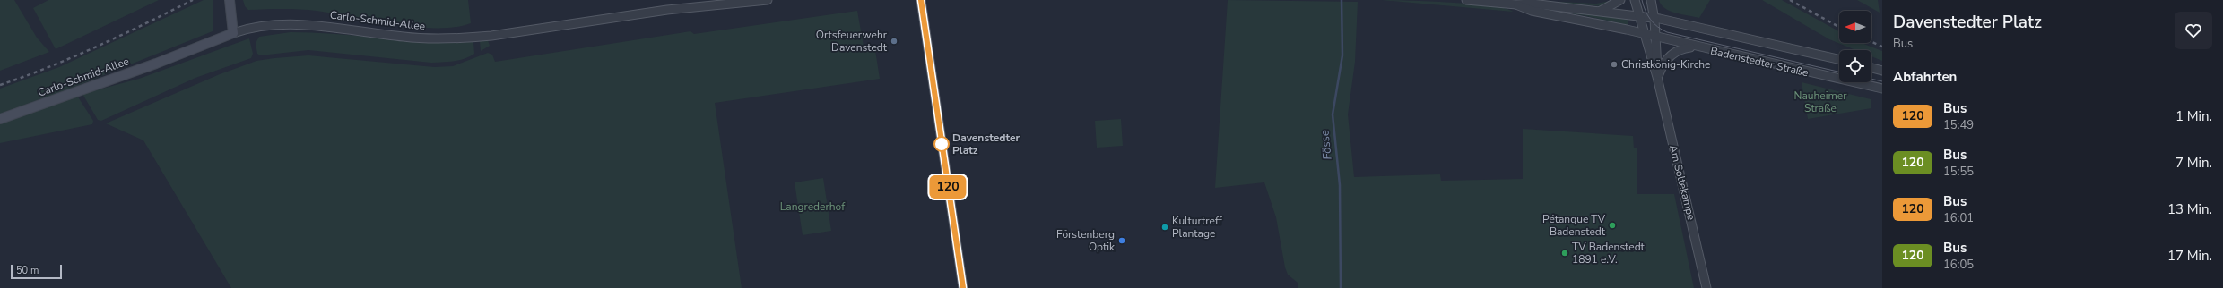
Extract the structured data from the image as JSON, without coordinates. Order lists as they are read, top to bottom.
{
  "streets": {
    "main road": ["Carlo-Schmid-Allee"],
    "street": ["Badenstedter Straße", "Am Soltekampe"]
  },
  "crossings": [
    ["Badenstedter Straße", "Am Soltekampe"]
  ],
  "water": ["Fösse"],
  "parks": ["Nauheimer Straße", "Langrederhof"],
  "places": [
    "Ortsfeuerwehr Davenstedt",
    "Christkönig-Kirche",
    "Davenstedter Platz",
    "Pétanque TV Badenstedt",
    "Kulturtreff Plantage",
    "Förstenberg Optik",
    "TV Badenstedt 1891 e.V."
  ],
  "lines": ["bus line 120"],
  "scale_bar": "50 m",
  "north": "left",
  "page": {
    "on_map": "120",
    "heading": [
      ["Davenstedter Platz", "Bus"],
      "Abfahrten"
    ],
    "list": [
      {
        "mark": "120",
        "name": "Bus",
        "note": "15:49",
        "value": "1 Min."
      },
      {
        "mark": "120",
        "name": "Bus",
        "note": "15:55",
        "value": "7 Min."
      },
      {
        "mark": "120",
        "name": "Bus",
        "note": "16:01",
        "value": "13 Min."
      },
      {
        "mark": "120",
        "name": "Bus",
        "note": "16:05",
        "value": "17 Min."
      }
    ],
    "scale": "50 m"
  }
}
